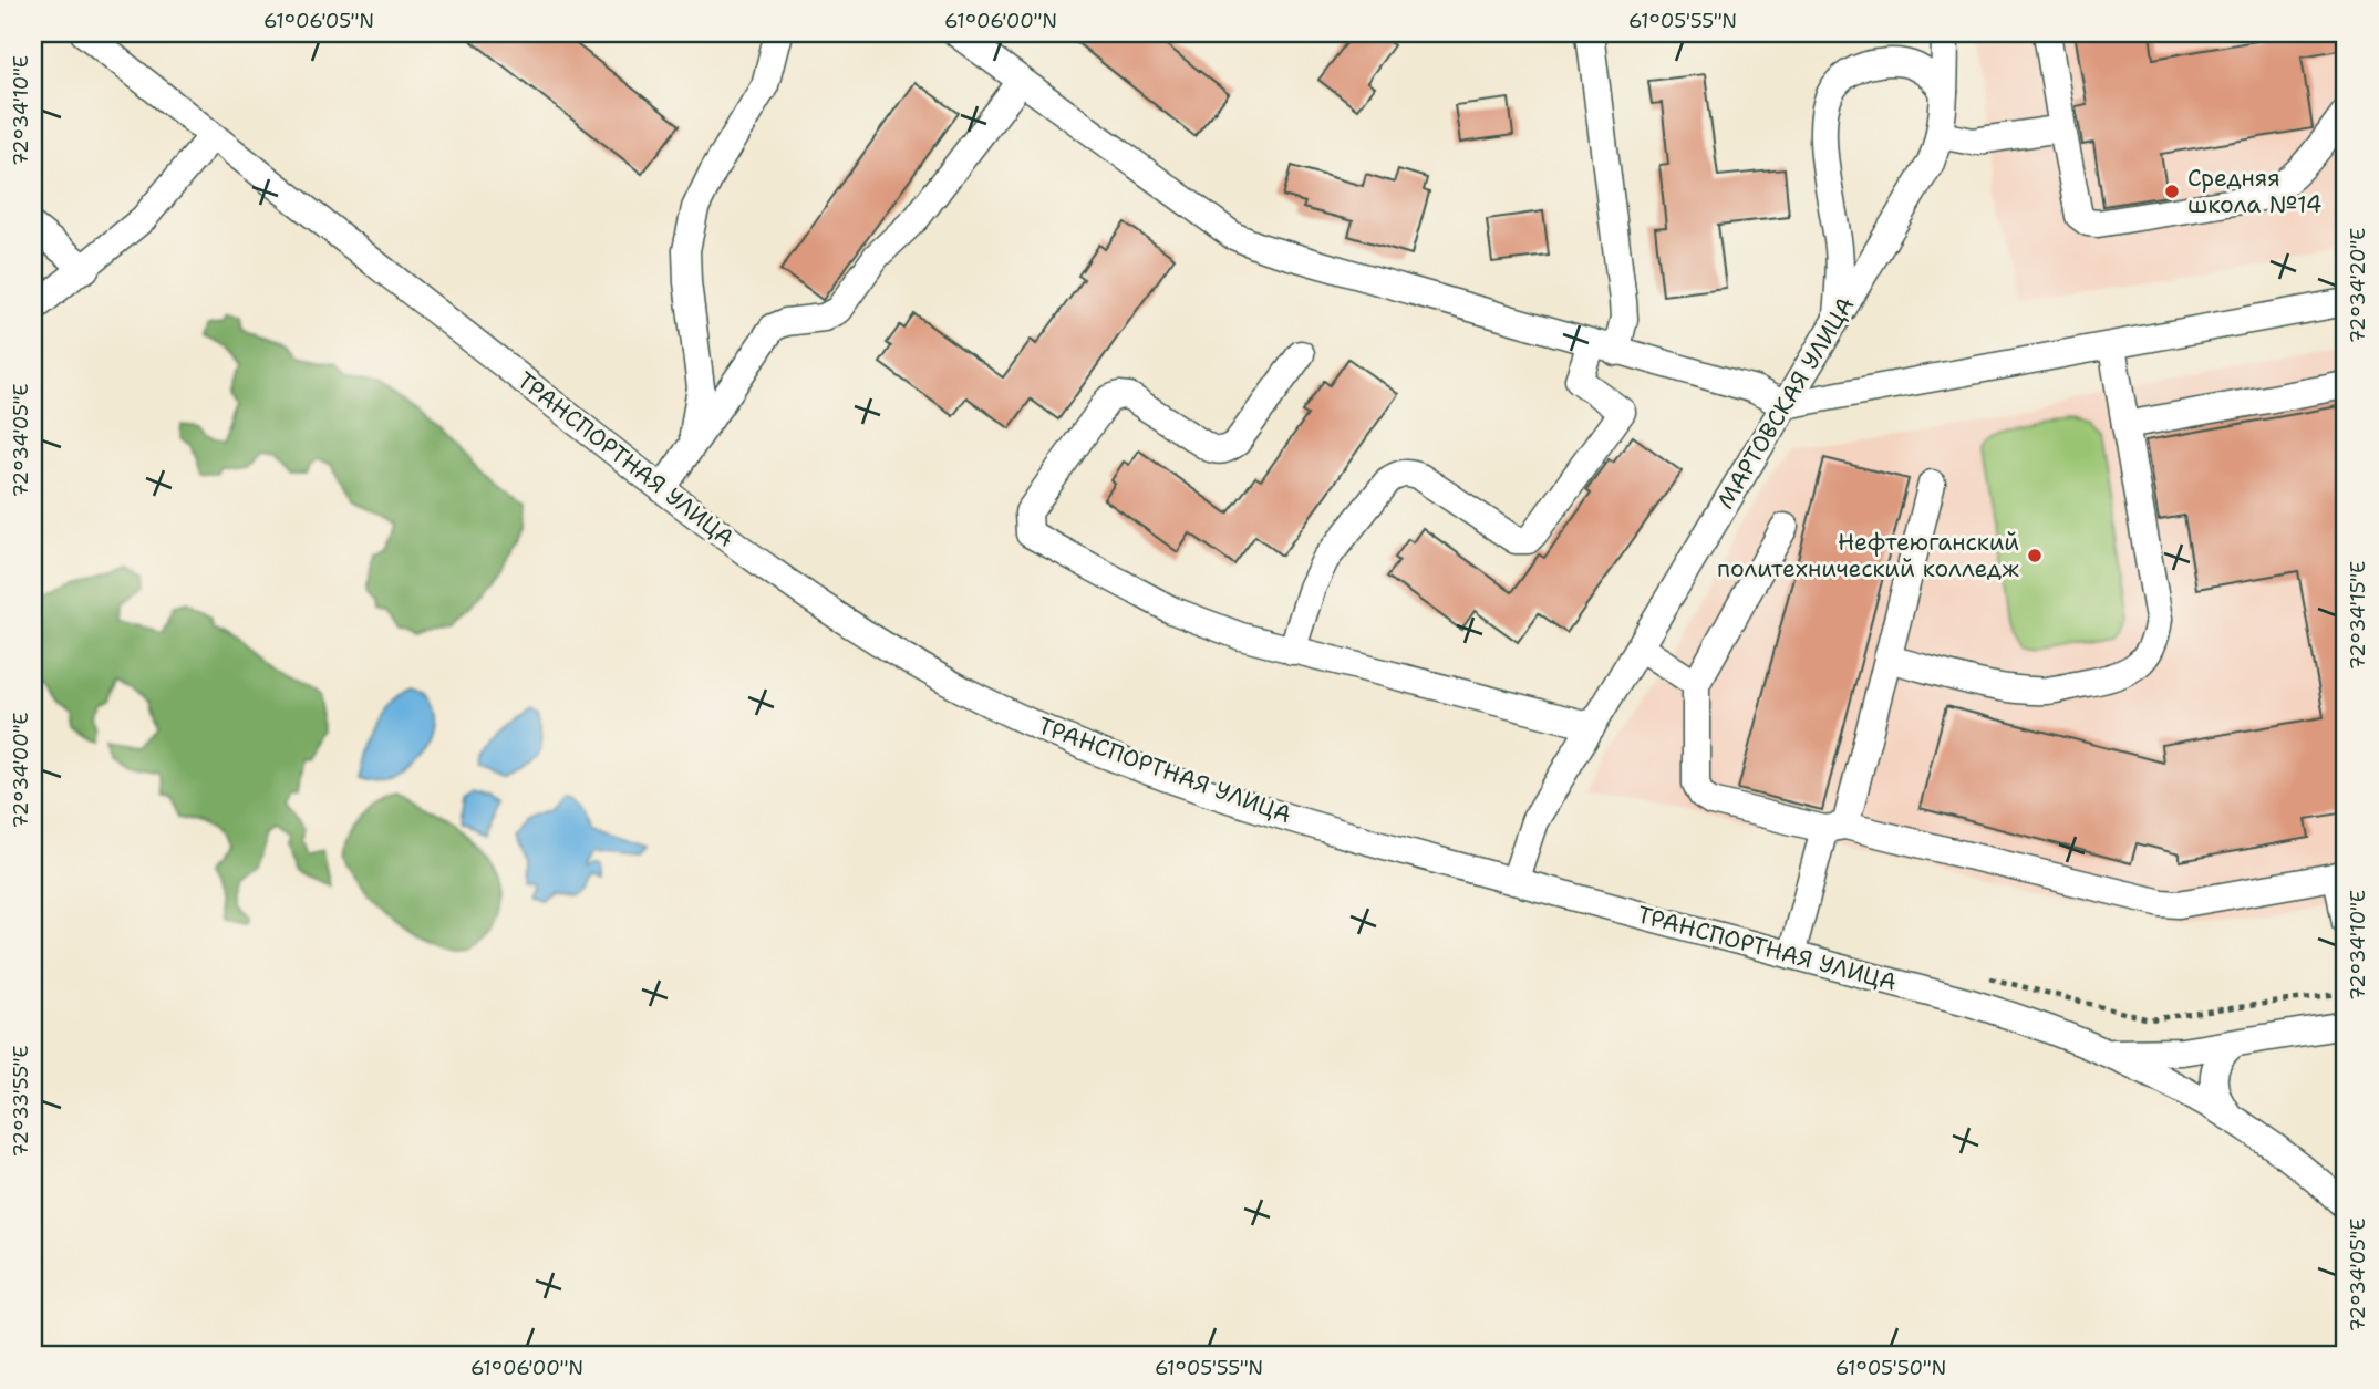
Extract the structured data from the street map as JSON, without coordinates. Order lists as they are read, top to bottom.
{
  "streets": {
    "street": ["МАРТОВСКАЯ УЛИЦА", "ТРАНСПОРТНАЯ УЛИЦА"]
  },
  "crossings": [
    ["МАРТОВСКАЯ УЛИЦА", "ТРАНСПОРТНАЯ УЛИЦА"]
  ],
  "places": ["Средняя школа №14", "Нефтеюганский политехнический колледж"],
  "coordinates": [
    "61°06'05\"N",
    "61°06'00\"N",
    "61°05'55\"N",
    "72°34'10\"E",
    "72°34'20\"E",
    "72°34'05\"E",
    "72°34'15\"E",
    "72°34'00\"E",
    "72°33'55\"E",
    "61°05'50\"N"
  ]
}
